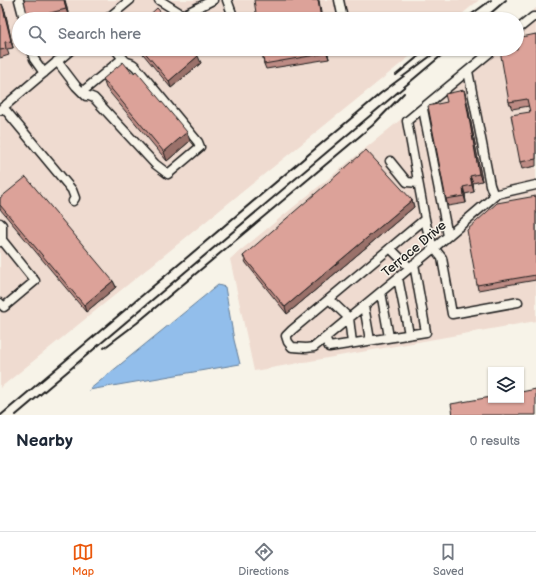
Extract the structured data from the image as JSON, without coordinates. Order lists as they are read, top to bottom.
{
  "streets": {
    "street": ["Terrace Drive"]
  },
  "page": {
    "search": "Search here",
    "heading": ["Nearby", "0 results"],
    "nav": ["Map", "Directions", "Saved"]
  }
}
